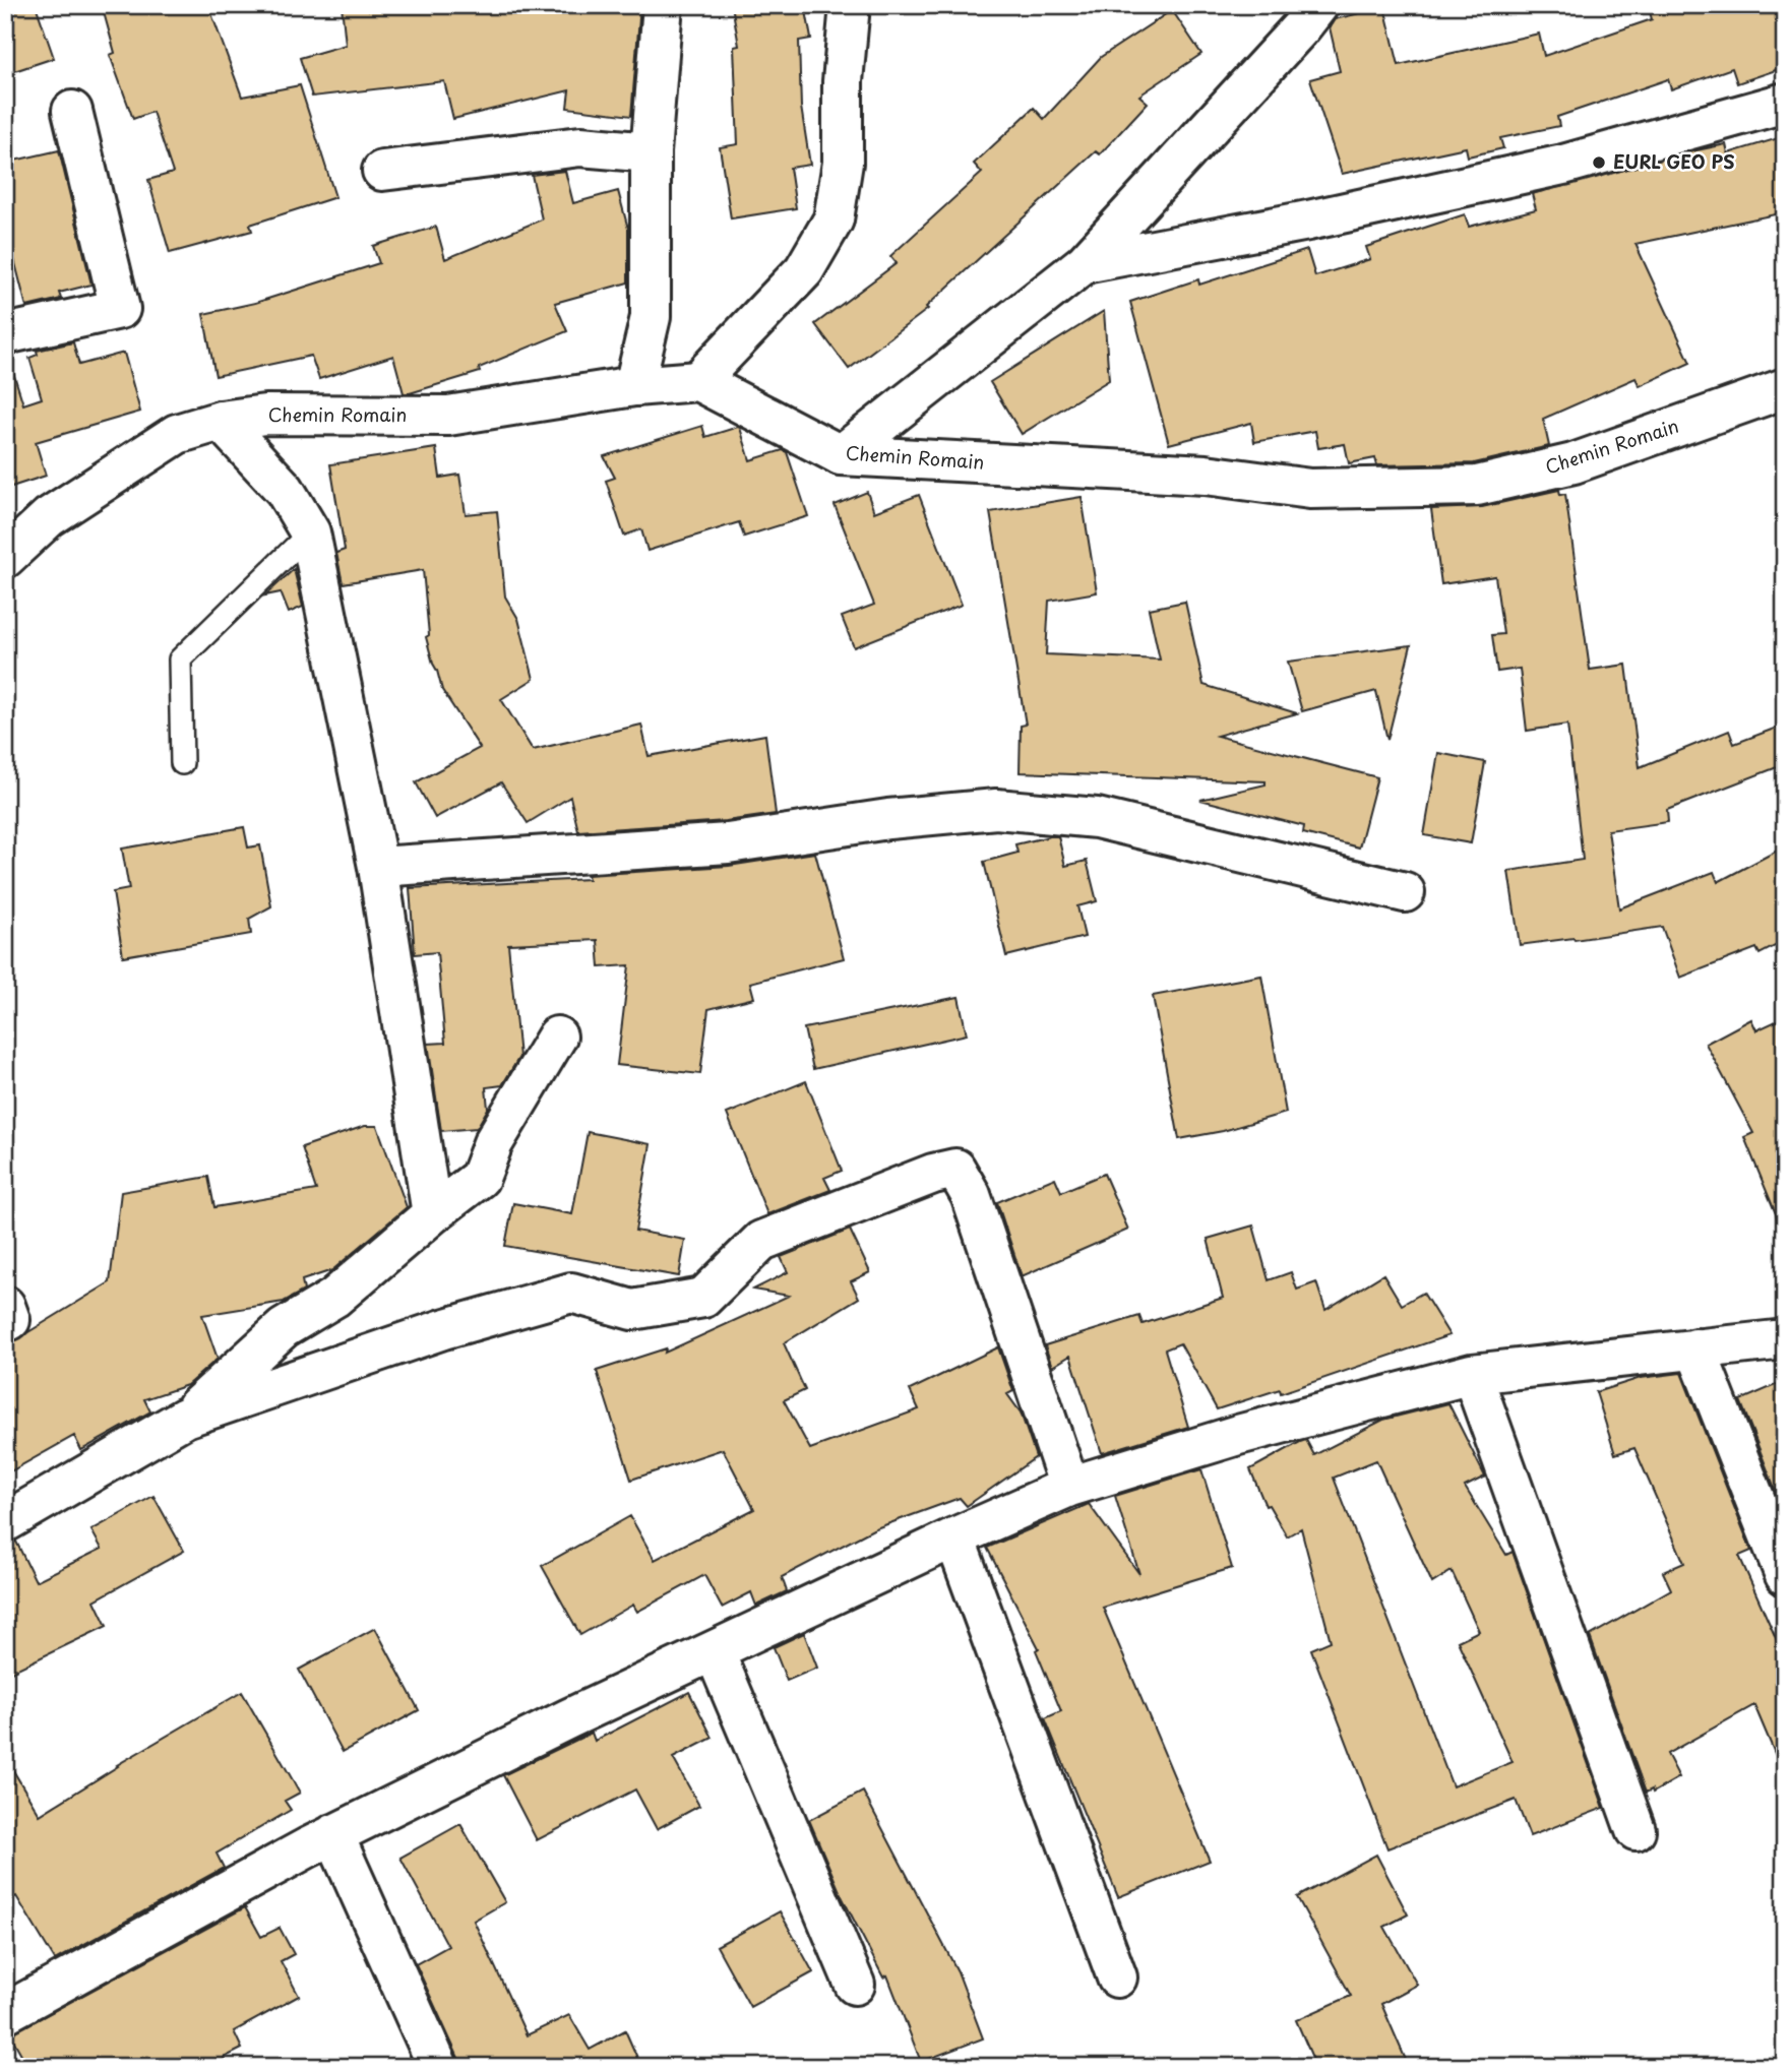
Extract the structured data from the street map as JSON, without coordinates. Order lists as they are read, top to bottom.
{
  "streets": {
    "street": ["Chemin Romain"]
  },
  "places": ["EURL GEO PS"]
}
